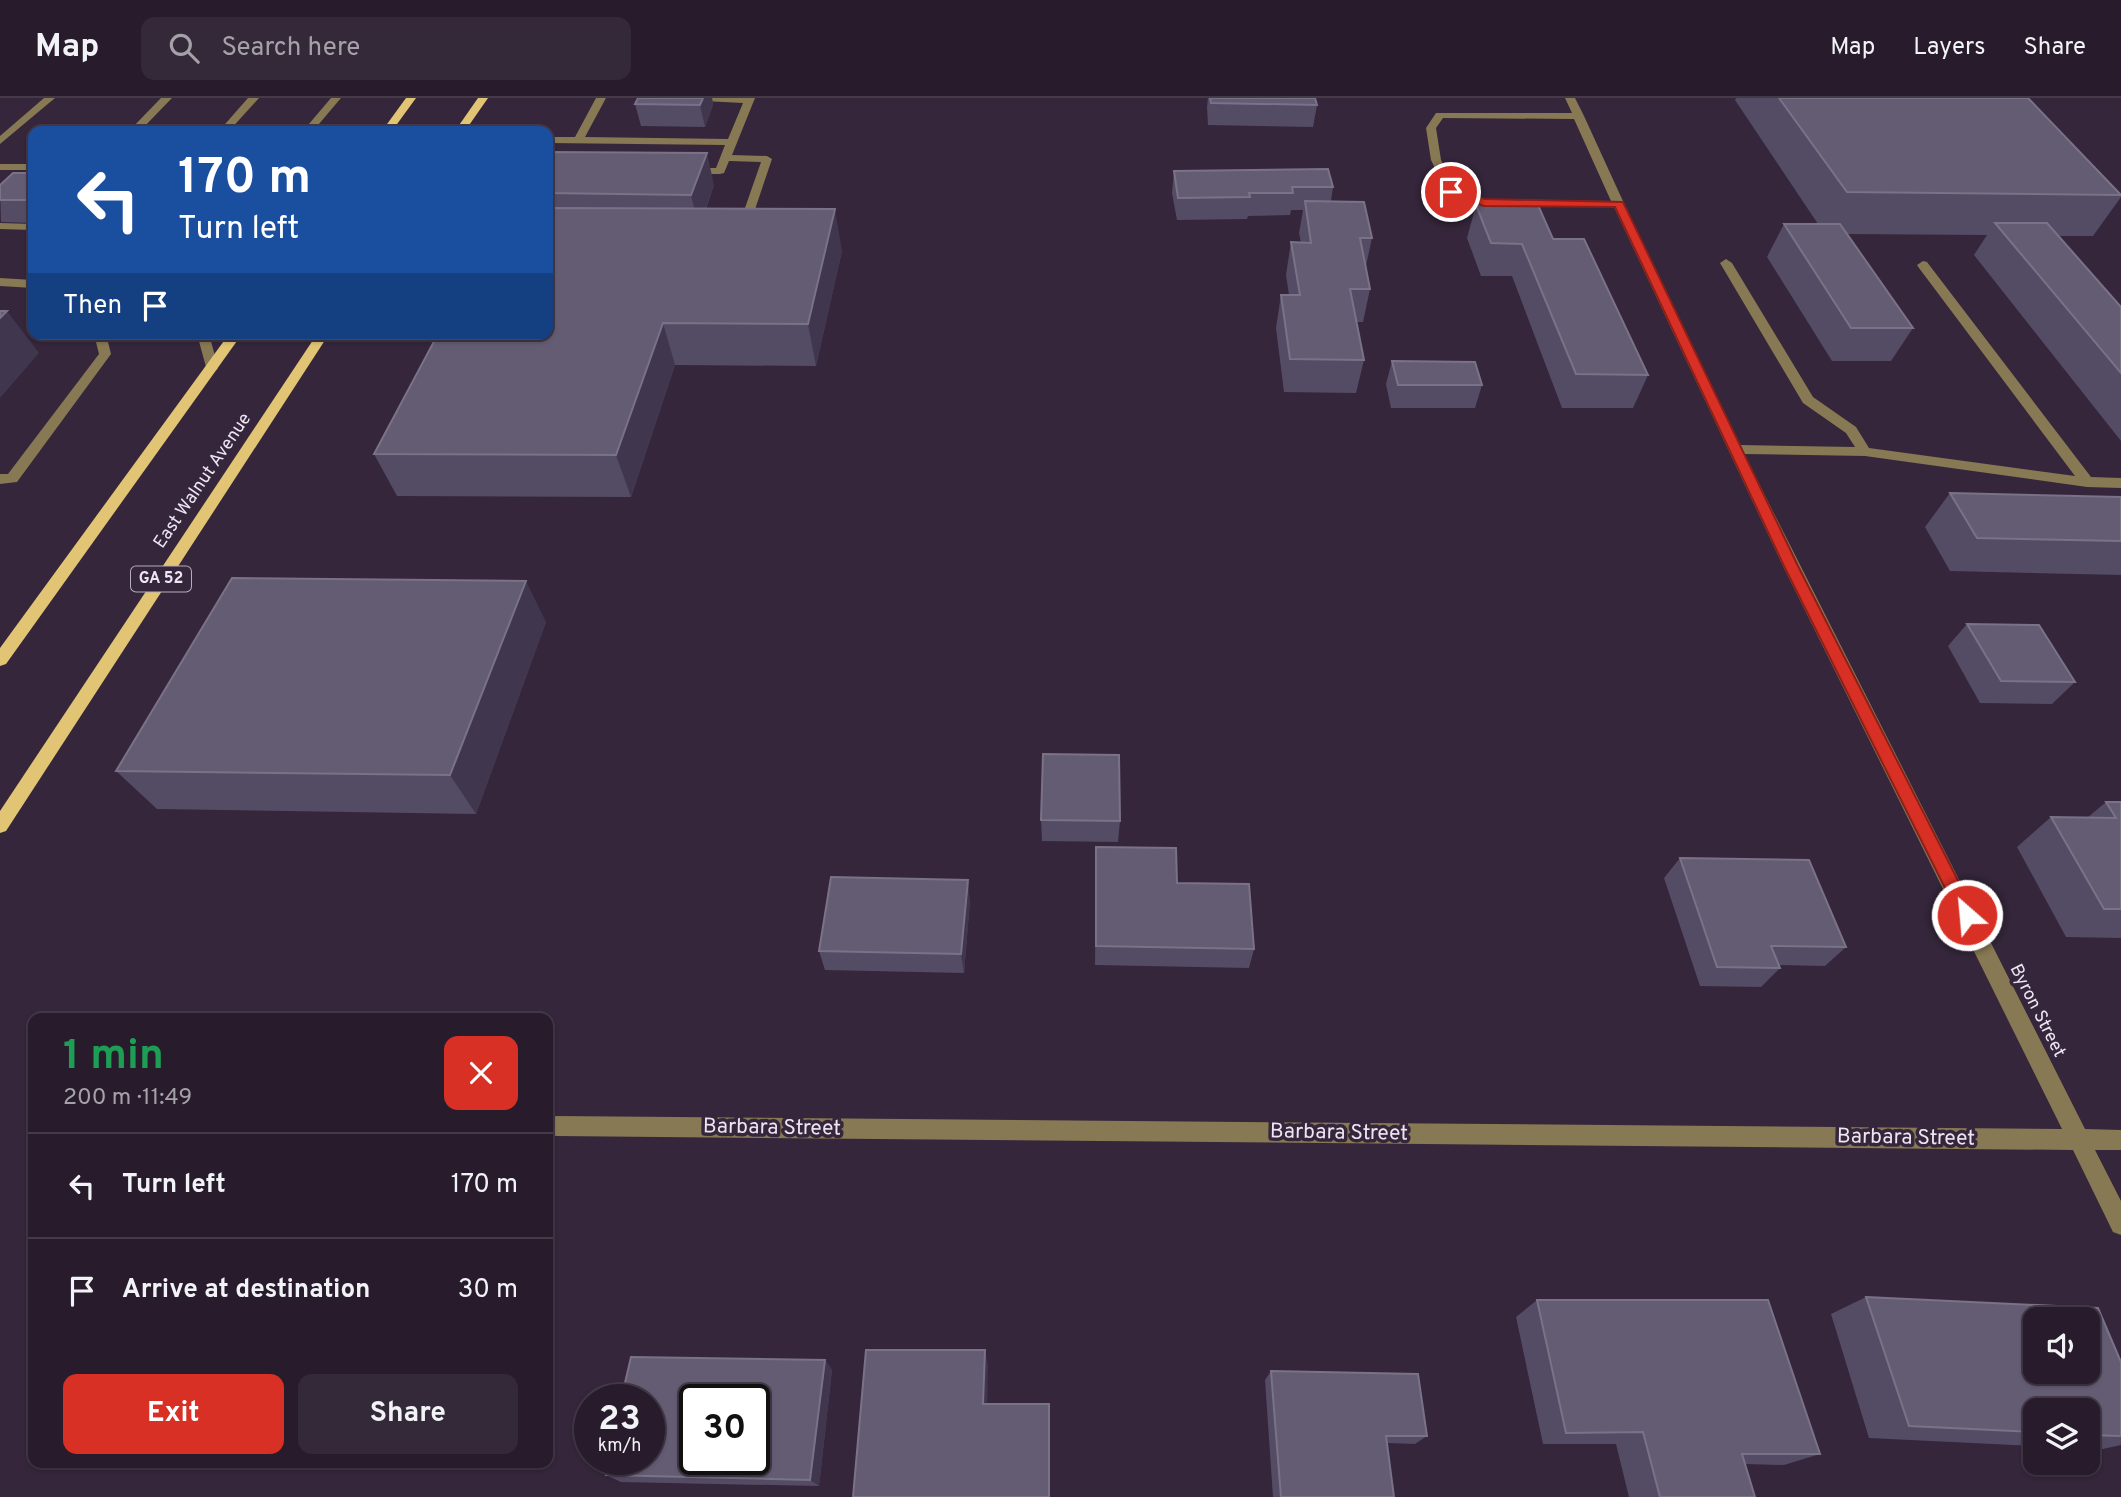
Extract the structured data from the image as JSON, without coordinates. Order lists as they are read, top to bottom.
{
  "streets": {
    "main road": ["East Walnut Avenue", "GA 52"],
    "street": ["Byron Street", "Barbara Street"]
  },
  "crossings": [
    ["Byron Street", "Barbara Street"]
  ],
  "page": {
    "header": "Map",
    "search": "Search here",
    "nav": ["Map", "Layers", "Share"],
    "turn": ["170 m", "Turn left"],
    "then": "Then",
    "heading": ["1 min", "200 m · 11:49"],
    "list": [
      {
        "name": "Turn left",
        "value": "170 m"
      },
      {
        "name": "Arrive at destination",
        "value": "30 m"
      }
    ],
    "buttons": ["Exit", "Share"],
    "speed": "23 km/h",
    "limit": "30"
  }
}
